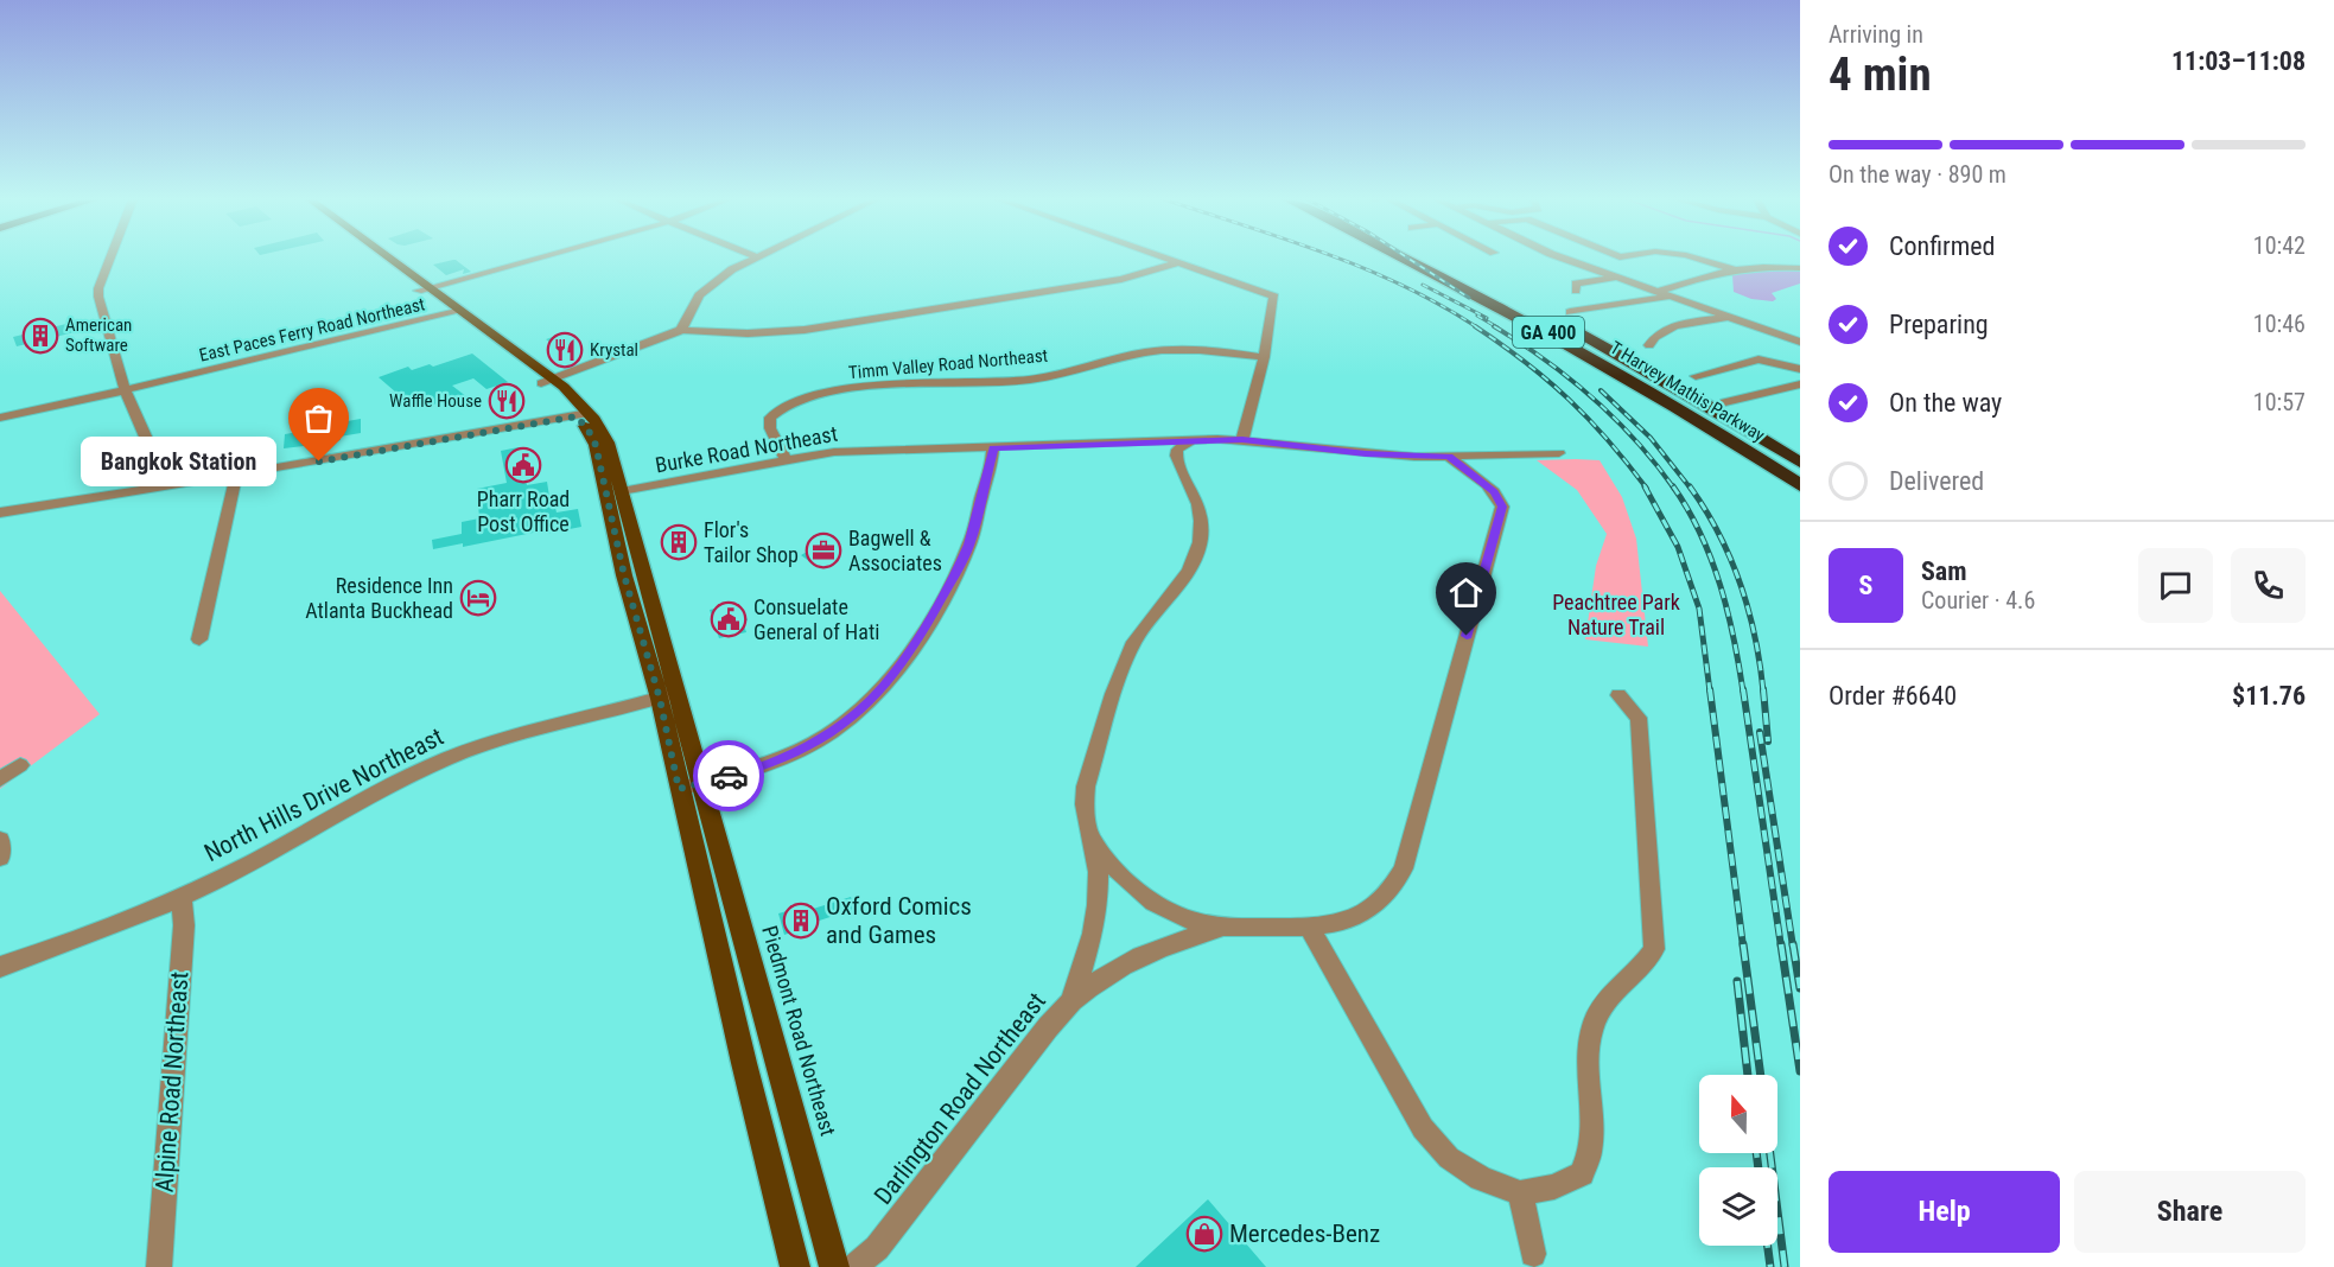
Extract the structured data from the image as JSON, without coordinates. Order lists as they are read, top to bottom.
{
  "streets": {
    "highway": ["GA 400", "T Harvey Mathis Parkway"],
    "main road": ["Piedmont Road Northeast"],
    "street": [
      "East Paces Ferry Road Northeast",
      "Timm Valley Road Northeast",
      "Burke Road Northeast",
      "North Hills Drive Northeast",
      "Alpine Road Northeast",
      "Darlington Road Northeast"
    ]
  },
  "crossings": [
    ["East Paces Ferry Road Northeast", "Piedmont Road Northeast"],
    ["Timm Valley Road Northeast", "Burke Road Northeast"],
    ["Burke Road Northeast", "Piedmont Road Northeast"],
    ["North Hills Drive Northeast", "Piedmont Road Northeast"],
    ["North Hills Drive Northeast", "Alpine Road Northeast"]
  ],
  "parks": ["Peachtree Park Nature Trail"],
  "places": {
    "building": ["American Software", "Flor's Tailor Shop", "Oxford Comics and Games"],
    "restaurant": ["Krystal", "Waffle House"],
    "other": ["Bangkok Station"],
    "public building": ["Pharr Road Post Office", "Consuelate General of Hati"],
    "office": ["Bagwell & Associates"],
    "hotel": ["Residence Inn Atlanta Buckhead"],
    "shop": ["Mercedes-Benz"]
  },
  "north": "top",
  "page": {
    "heading": ["4 min", "Arriving in", "11:03–11:08"],
    "panel": [
      "Sam",
      "Courier · 4.6",
      "Order #6640",
      "$11.76"
    ],
    "bar": "On the way · 890 m",
    "list": [
      ["Confirmed", "10:42"],
      ["Preparing", "10:46"],
      ["On the way", "10:57"],
      "Delivered"
    ],
    "bubble": "Bangkok Station",
    "round": "S",
    "buttons": ["Help", "Share"]
  }
}
